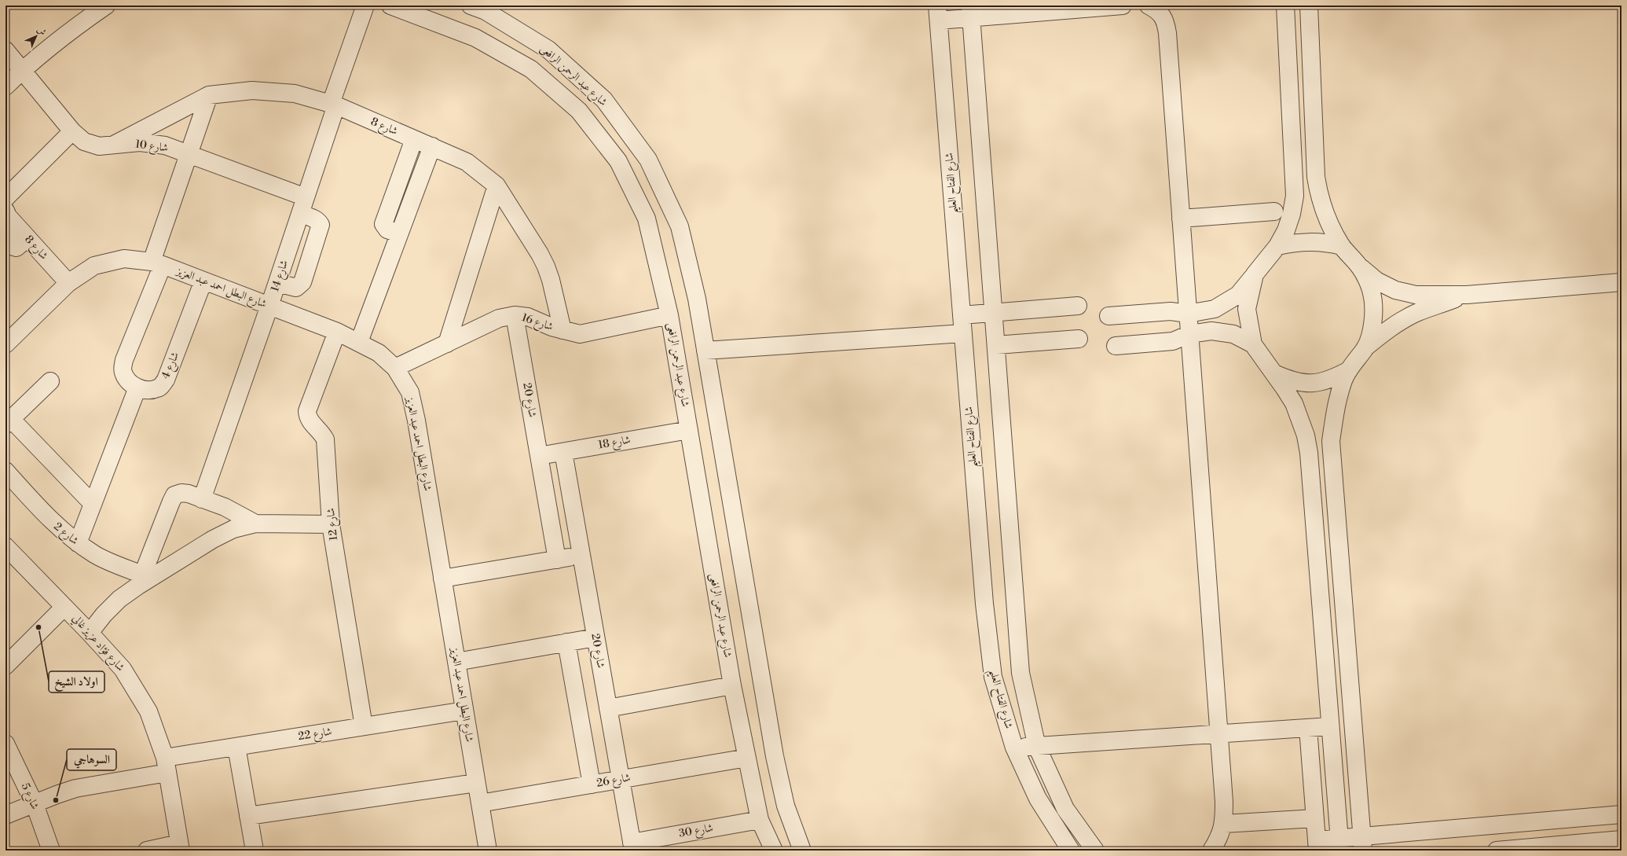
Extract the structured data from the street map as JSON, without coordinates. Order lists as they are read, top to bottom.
{
  "streets": {
    "street": [
      "شارع عبد الرحمن الرافعى",
      "شارع 8",
      "شارع 10",
      "شارع الفتاح العليم",
      "شارع 14",
      "شارع البطل احمد عبد العزيز",
      "شارع 16",
      "شارع 4",
      "شارع 20",
      "شارع 18",
      "شارع 12",
      "شارع 2",
      "شارع فؤاد عزيز غالي",
      "شارع 22",
      "شارع 26",
      "شارع 5",
      "شارع 30"
    ]
  },
  "crossings": [
    ["شارع عبد الرحمن الرافعى", "شارع 16"],
    ["شارع عبد الرحمن الرافعى", "شارع 18"],
    ["شارع عبد الرحمن الرافعى", "شارع 26"],
    ["شارع عبد الرحمن الرافعى", "شارع 30"],
    ["شارع 8", "شارع 10"],
    ["شارع 8", "شارع 14"],
    ["شارع 8", "شارع البطل احمد عبد العزيز"],
    ["شارع 8", "شارع 16"],
    ["شارع 8", "شارع 4"],
    ["شارع 10", "شارع 14"],
    ["شارع 10", "شارع 4"],
    ["شارع 14", "شارع البطل احمد عبد العزيز"],
    ["شارع البطل احمد عبد العزيز", "شارع 16"],
    ["شارع البطل احمد عبد العزيز", "شارع 4"],
    ["شارع البطل احمد عبد العزيز", "شارع 12"],
    ["شارع البطل احمد عبد العزيز", "شارع 22"],
    ["شارع البطل احمد عبد العزيز", "شارع 26"],
    ["شارع 16", "شارع 20"],
    ["شارع 20", "شارع 18"],
    ["شارع 20", "شارع 26"],
    ["شارع 20", "شارع 30"],
    ["شارع 12", "شارع 22"],
    ["شارع فؤاد عزيز غالي", "شارع 22"],
    ["شارع 22", "شارع 5"]
  ],
  "places": ["اولاد الشيخ", "السوهاجي"],
  "north": "top right"
}
